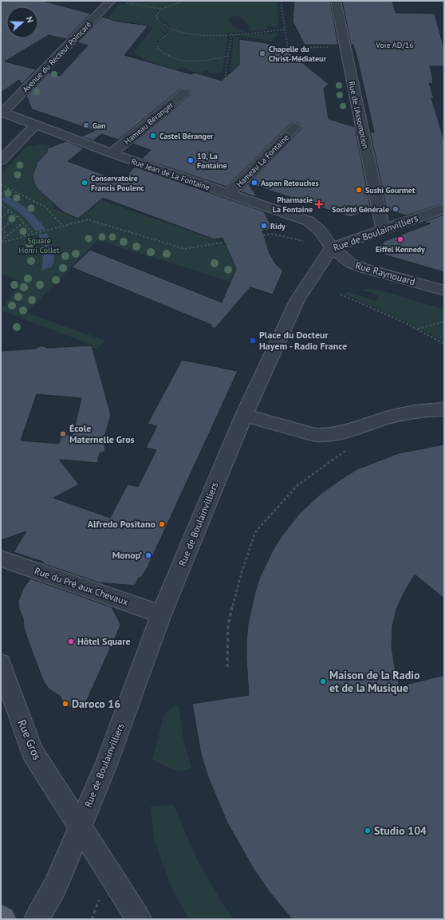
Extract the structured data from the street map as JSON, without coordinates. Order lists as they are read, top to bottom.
{
  "streets": {
    "street": [
      "Avenue du Recteur Poincaré",
      "Rue de l'Assomption",
      "Hameau Béranger",
      "Hameau La Fontaine",
      "Rue Jean de La Fontaine",
      "Rue de Boulainvilliers",
      "Rue Raynouard",
      "Rue du Pré aux Chevaux",
      "Rue Gros"
    ],
    "path": ["Voie AD/16"]
  },
  "crossings": [
    ["Voie AD/16", "Rue de l'Assomption"],
    ["Avenue du Recteur Poincaré", "Rue Jean de La Fontaine"],
    ["Rue de l'Assomption", "Rue de Boulainvilliers"],
    ["Hameau Béranger", "Rue Jean de La Fontaine"],
    ["Hameau La Fontaine", "Rue Jean de La Fontaine"],
    ["Rue Jean de La Fontaine", "Rue de Boulainvilliers"],
    ["Rue Jean de La Fontaine", "Rue Raynouard"],
    ["Rue de Boulainvilliers", "Rue Raynouard"],
    ["Rue de Boulainvilliers", "Rue du Pré aux Chevaux"],
    ["Rue de Boulainvilliers", "Rue Gros"]
  ],
  "parks": ["Square Henri Collet"],
  "places": {
    "other": [
      "Chapelle du Christ-Médiateur",
      "Gan",
      "Castel Béranger",
      "10, La Fontaine",
      "Conservatoire Francis Poulenc",
      "Aspen Retouches",
      "Sushi Gourmet",
      "Société Générale",
      "Ridy",
      "Eiffel Kennedy",
      "École Maternelle Gros",
      "Alfredo Positano",
      "Monop’",
      "Hôtel Square",
      "Maison de la Radio et de la Musique",
      "Daroco 16",
      "Studio 104"
    ],
    "health": ["Pharmacie La Fontaine"],
    "transit": ["Place du Docteur Hayem - Radio France"]
  },
  "north": "right"
}
